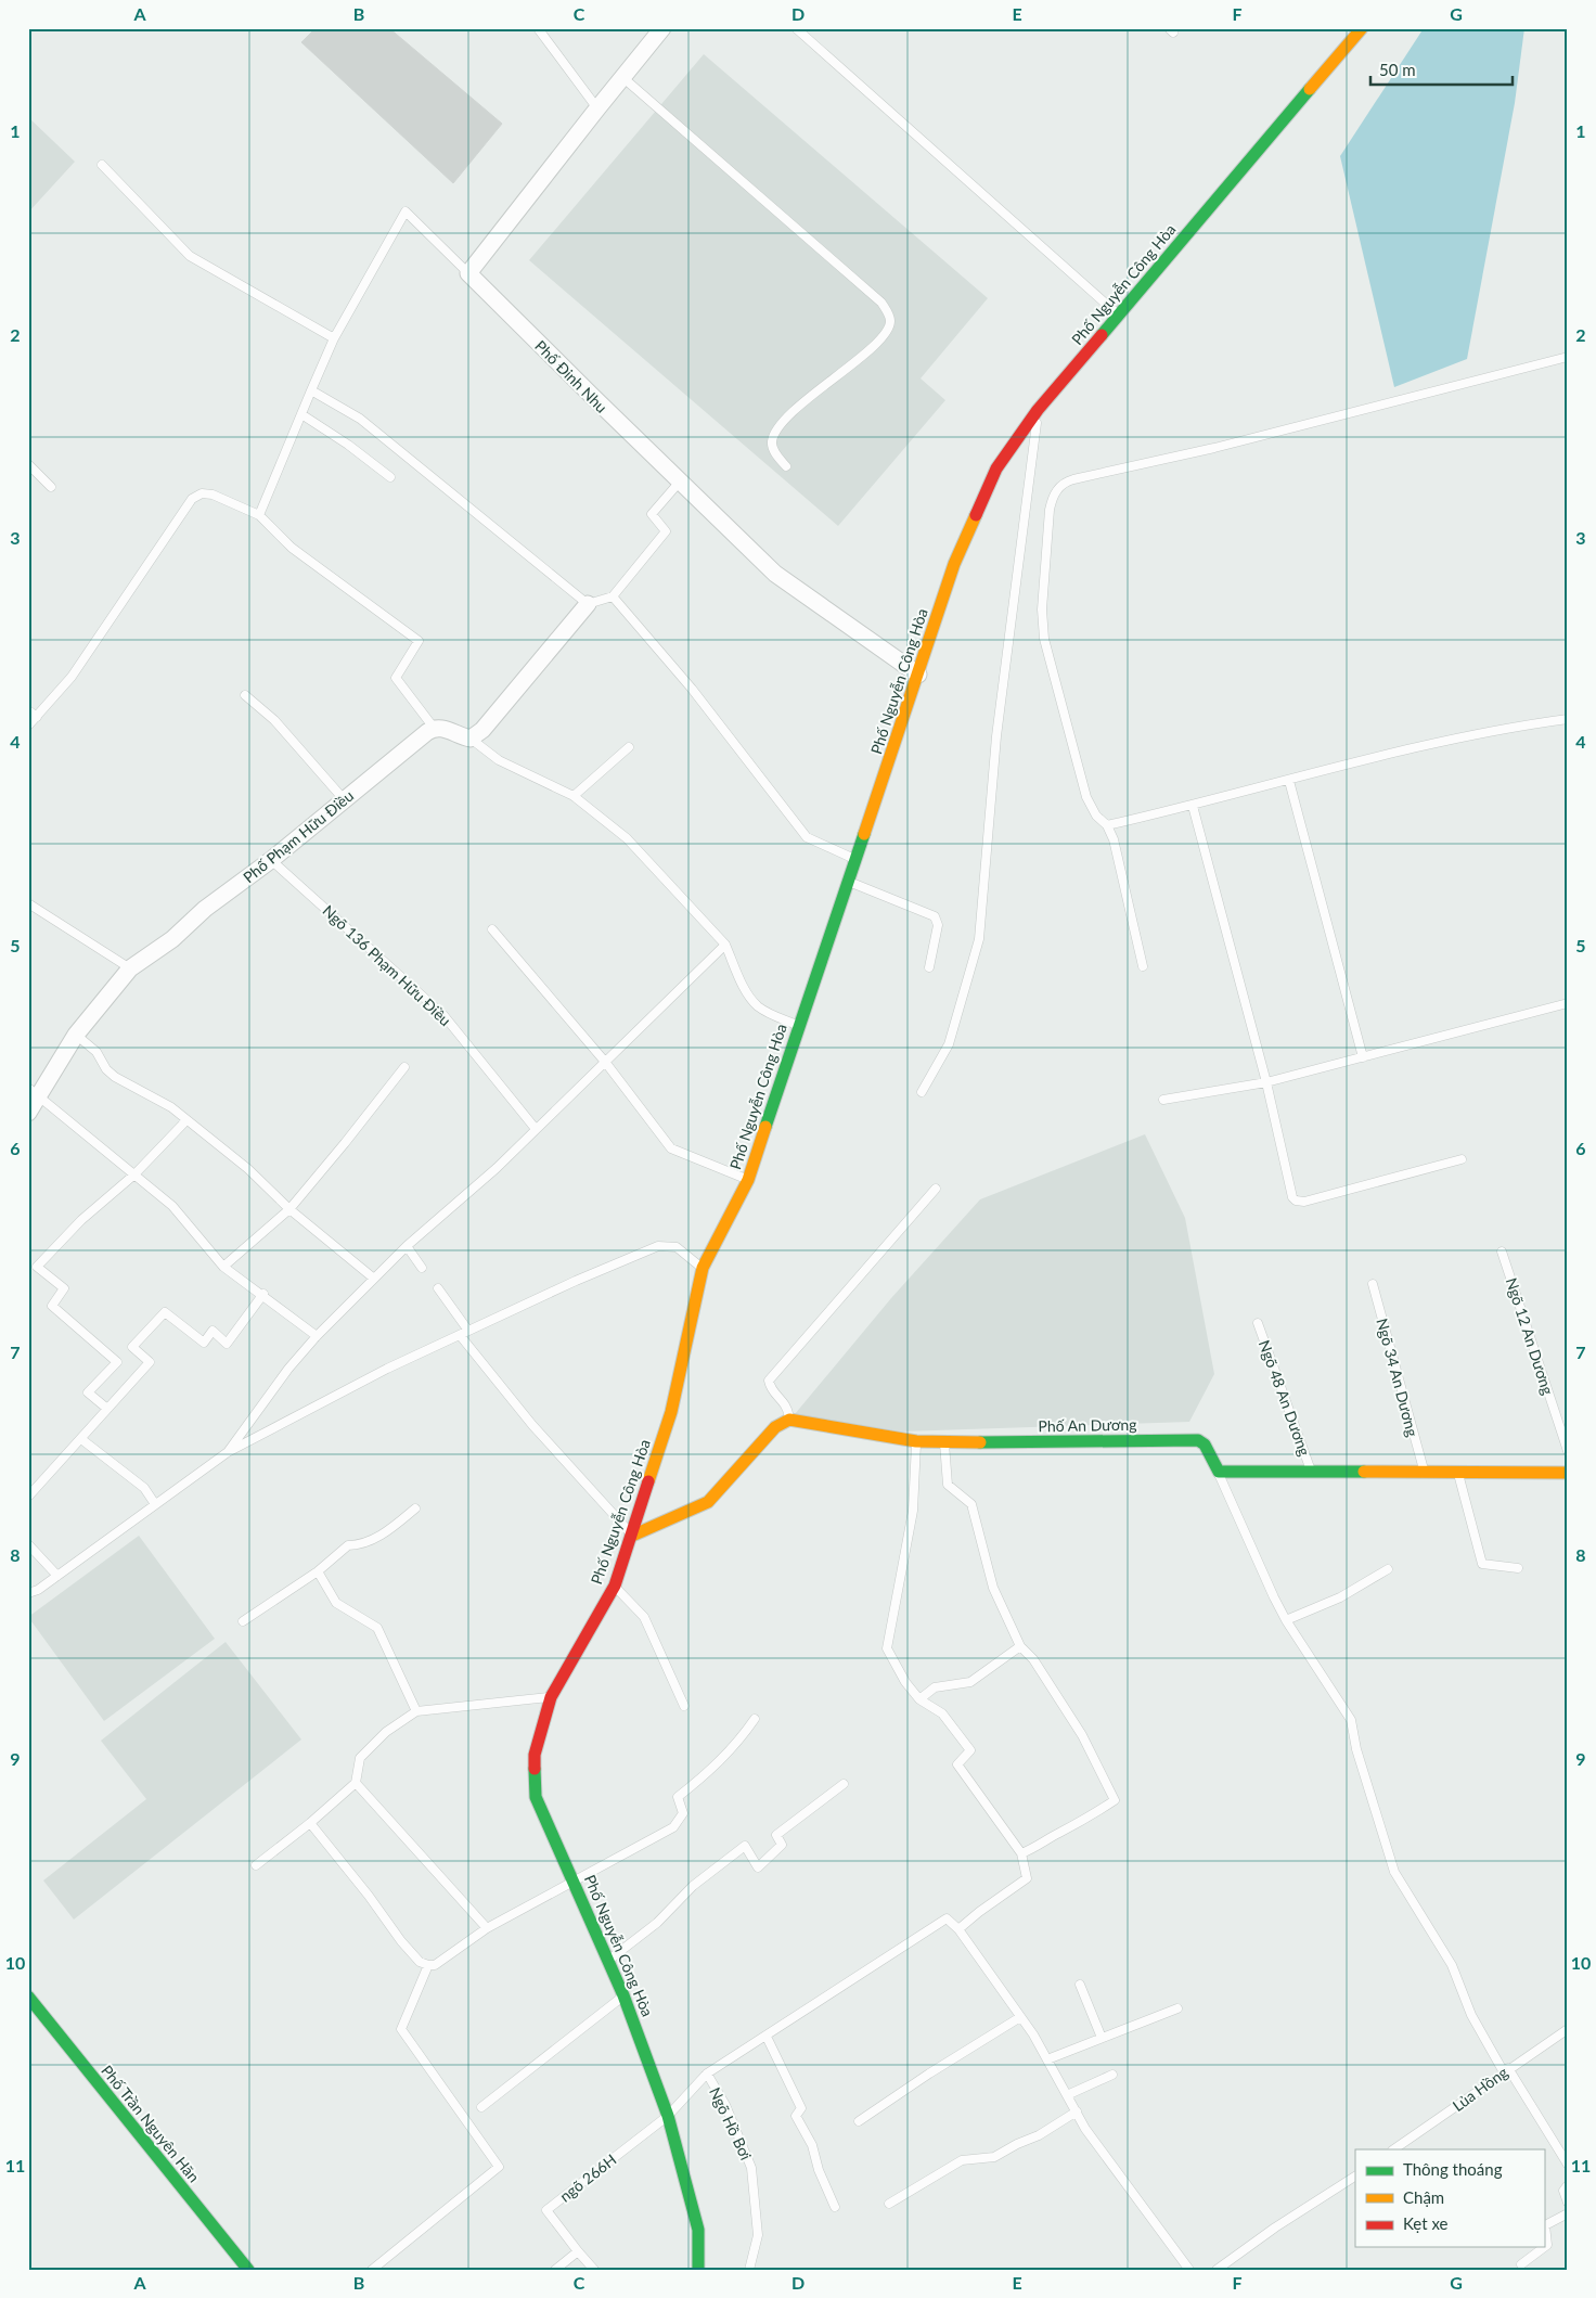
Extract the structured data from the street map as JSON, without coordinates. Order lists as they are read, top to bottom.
{
  "streets": {
    "street": [
      "Phố Nguyễn Công Hòa",
      "Phố Đinh Nhu",
      "Phố Phạm Hữu Điều",
      "Phố An Dương",
      "Phố Trần Nguyên Hãn"
    ],
    "lane": [
      "Ngõ 136 Phạm Hữu Điều",
      "Ngõ 12 An Dương",
      "Ngõ 34 An Dương",
      "Ngõ 48 An Dương",
      "Lủa Hồng",
      "Ngõ Hồ Bơi",
      "ngõ 266H"
    ]
  },
  "crossings": [
    ["Phố Nguyễn Công Hòa", "Phố Đinh Nhu"],
    ["Phố Nguyễn Công Hòa", "ngõ 266H"],
    ["Phố Phạm Hữu Điều", "Ngõ 136 Phạm Hữu Điều"]
  ],
  "legend": ["Thông thoáng", "Chậm", "Kẹt xe"],
  "scale_bar": "50 m",
  "grid": {
    "columns": [
      "A",
      "B",
      "C",
      "D",
      "E",
      "F",
      "G"
    ],
    "rows": [
      "1",
      "2",
      "3",
      "4",
      "5",
      "6",
      "7",
      "8",
      "9",
      "10",
      "11"
    ]
  }
}
